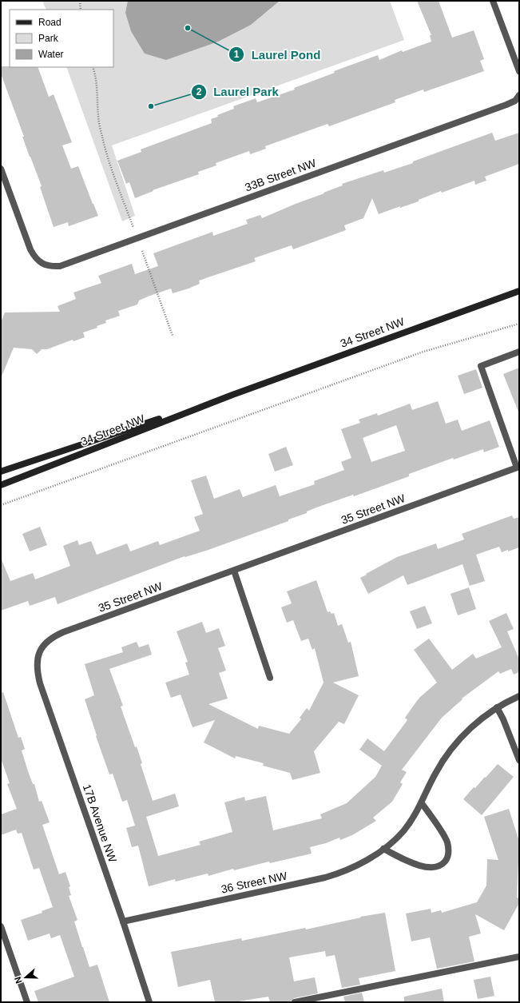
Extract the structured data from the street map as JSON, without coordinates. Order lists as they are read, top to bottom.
{
  "streets": {
    "main road": ["34 Street NW"],
    "street": [
      "33B Street NW",
      "35 Street NW",
      "17B Avenue NW",
      "36 Street NW"
    ]
  },
  "crossings": [
    ["35 Street NW", "17B Avenue NW"],
    ["17B Avenue NW", "36 Street NW"]
  ],
  "places": ["Laurel Pond", "Laurel Park"],
  "legend": ["Road", "Park", "Water"],
  "north": "left"
}
